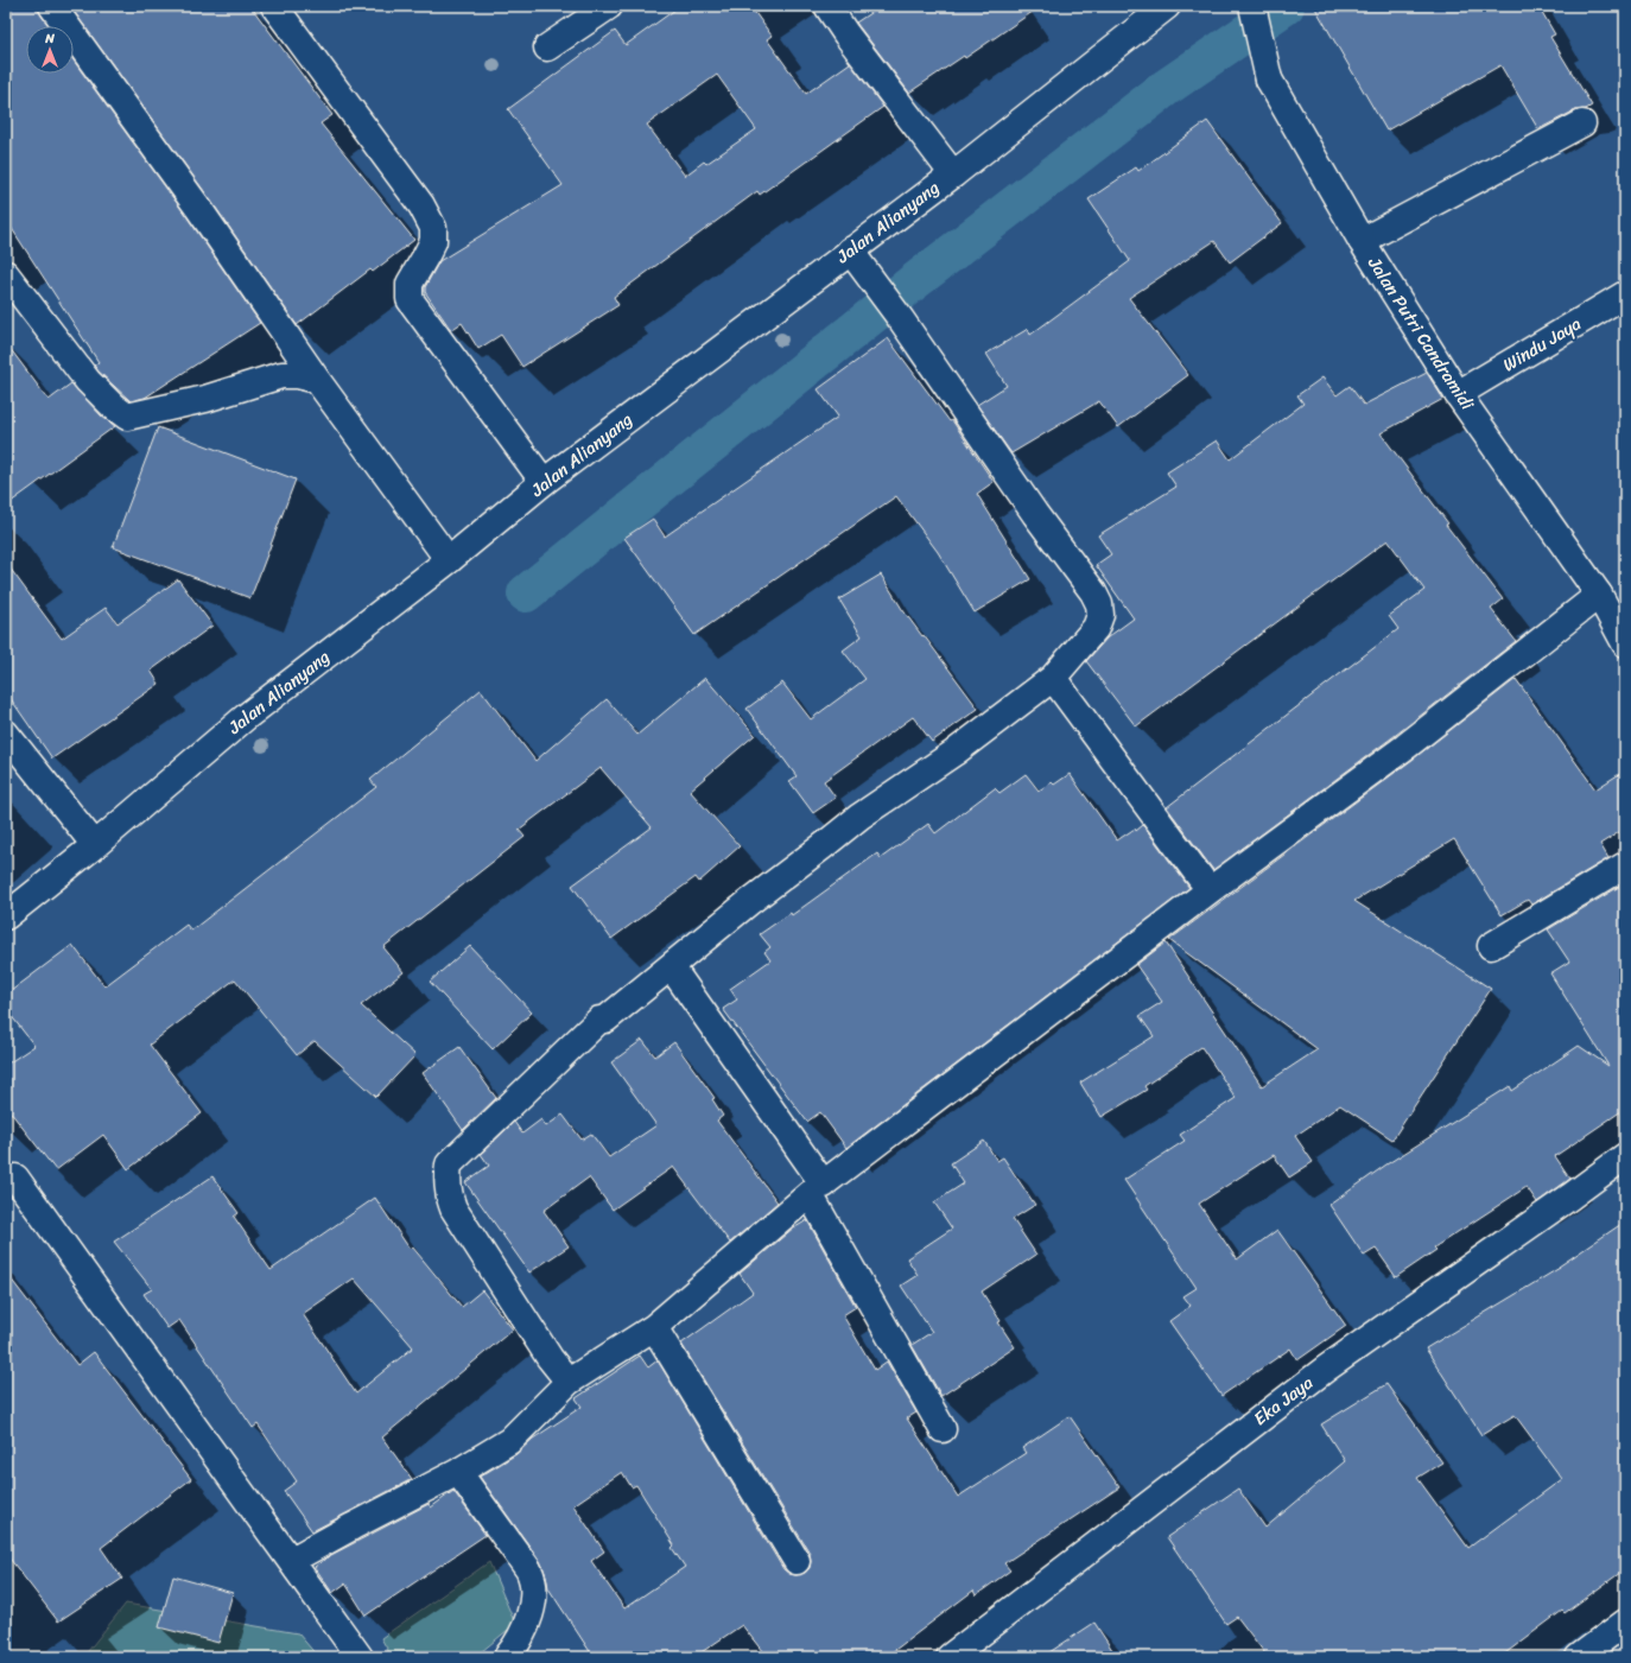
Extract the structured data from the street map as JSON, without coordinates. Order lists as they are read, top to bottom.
{
  "streets": {
    "street": [
      "Jalan Alianyang",
      "Jalan Putri Candramidi",
      "Windu Jaya",
      "Eka Jaya"
    ]
  },
  "crossings": [
    ["Jalan Putri Candramidi", "Windu Jaya"]
  ],
  "north": "top"
}
